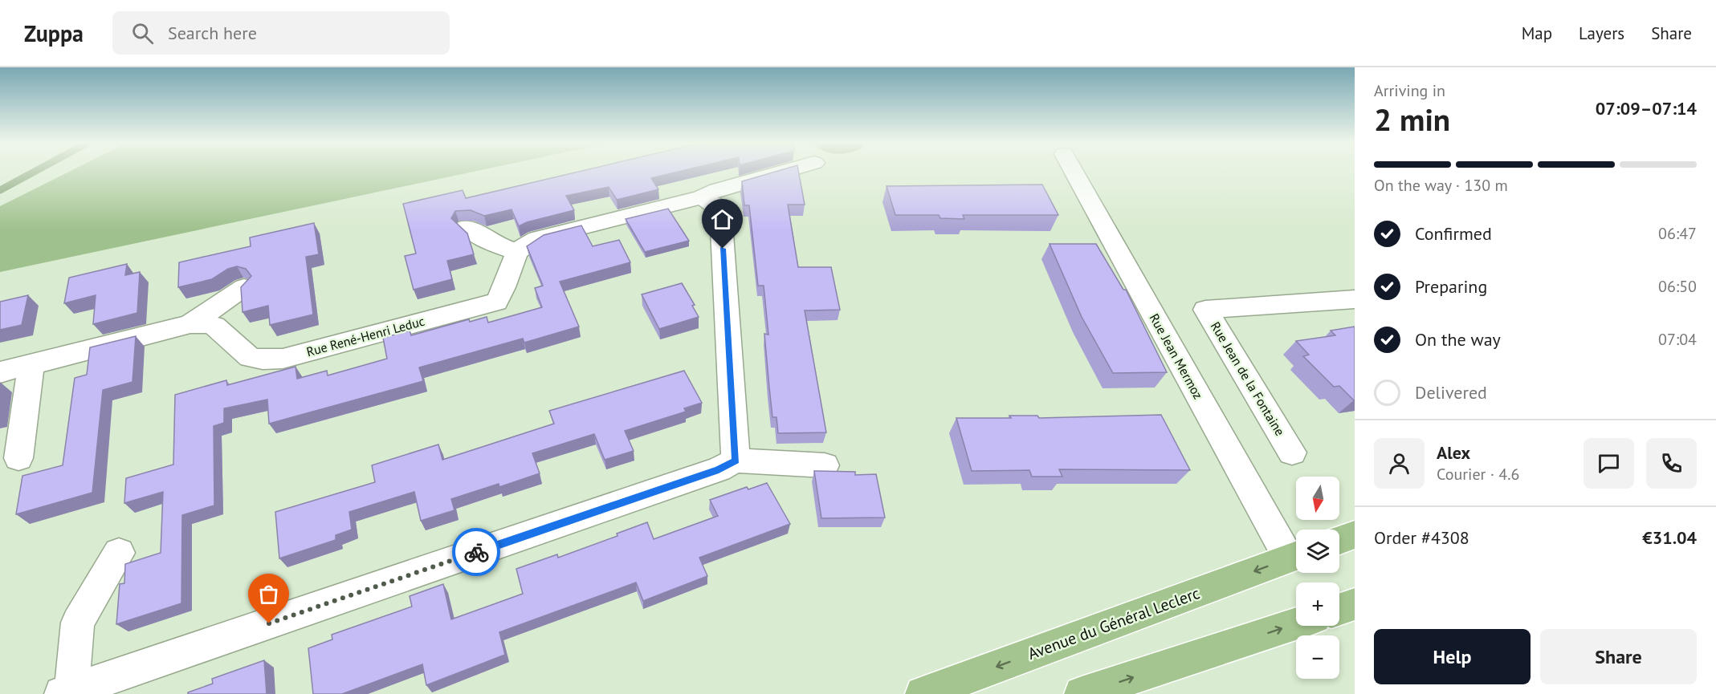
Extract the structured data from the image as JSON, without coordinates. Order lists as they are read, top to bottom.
{
  "streets": {
    "main road": ["Avenue du Général Leclerc"],
    "street": ["Rue René-Henri Leduc", "Rue Jean Mermoz", "Rue Jean de la Fontaine"]
  },
  "north": "bottom",
  "page": {
    "header": "Zuppa",
    "search": "Search here",
    "nav": ["Map", "Layers", "Share"],
    "heading": ["2 min", "Arriving in", "07:09–07:14"],
    "panel": [
      "Alex",
      "Courier · 4.6",
      "Order #4308",
      "€31.04"
    ],
    "bar": "On the way · 130 m",
    "list": [
      ["Confirmed", "06:47"],
      ["Preparing", "06:50"],
      ["On the way", "07:04"],
      "Delivered"
    ],
    "map_buttons": ["+", "−"],
    "buttons": ["Help", "Share"]
  }
}
